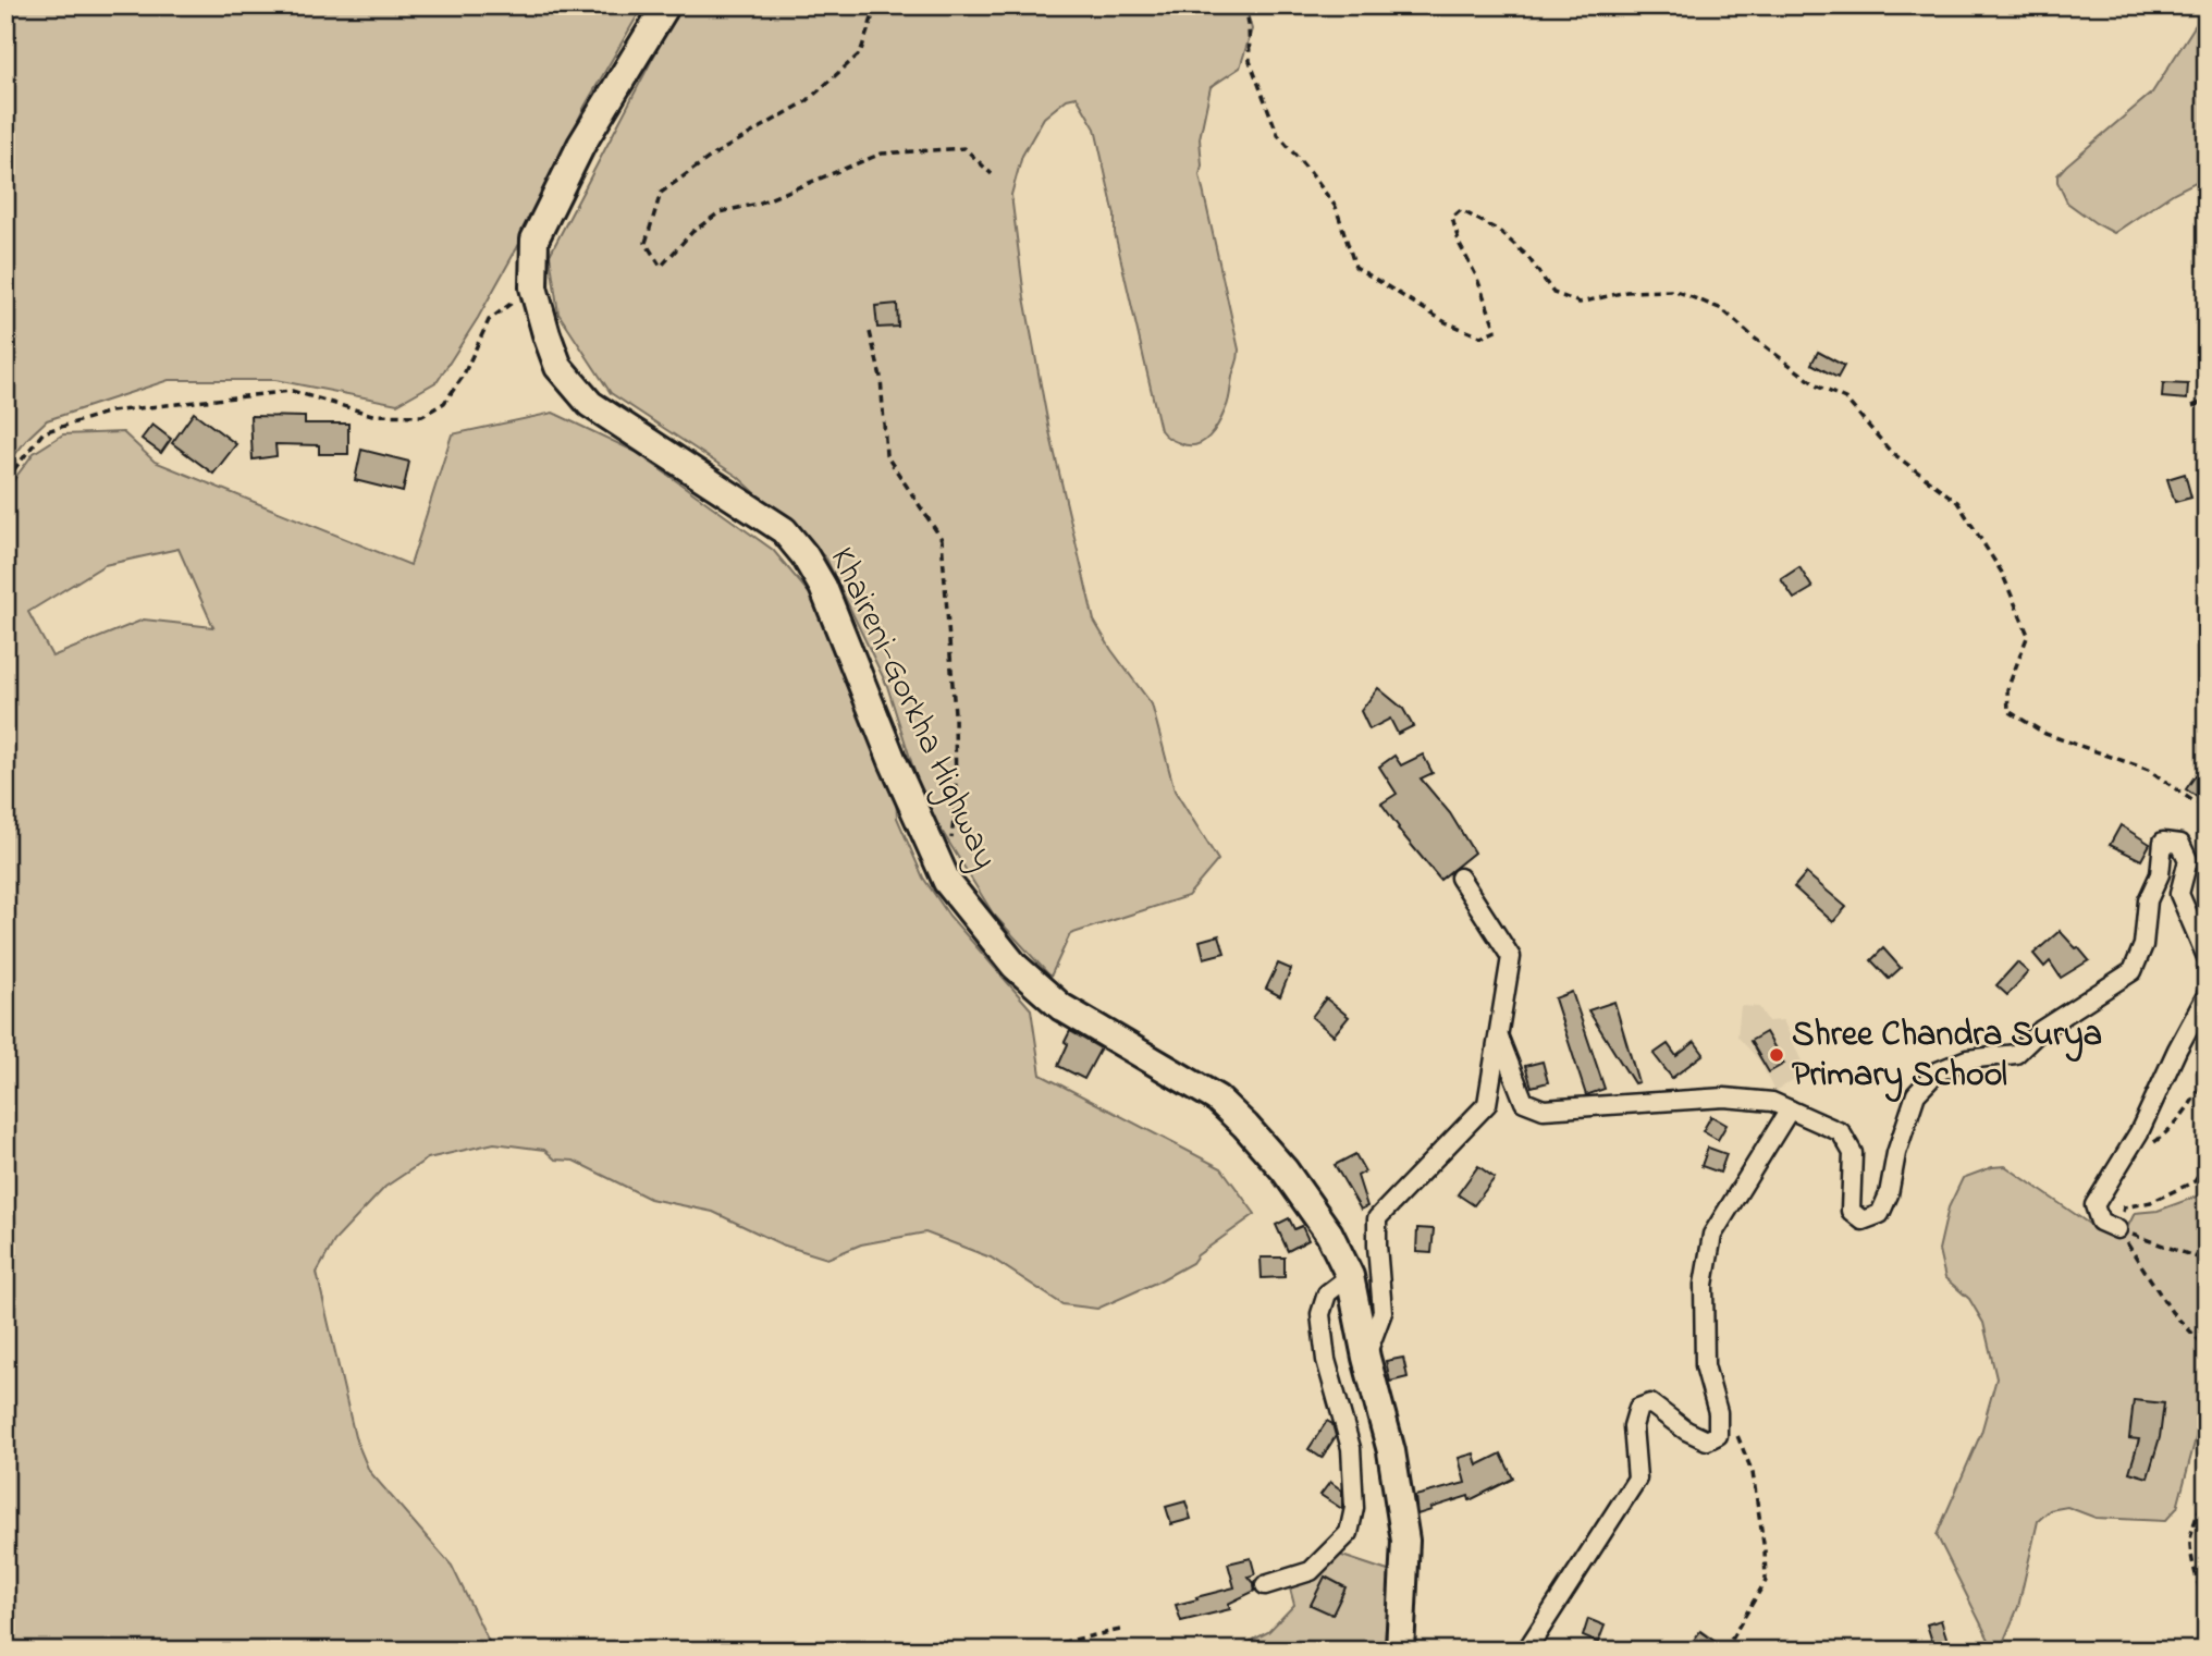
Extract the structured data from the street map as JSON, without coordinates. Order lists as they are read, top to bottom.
{
  "streets": {
    "main road": ["Khaireni-Gorkha Highway"]
  },
  "places": ["Shree Chandra Surya Primary School"]
}
